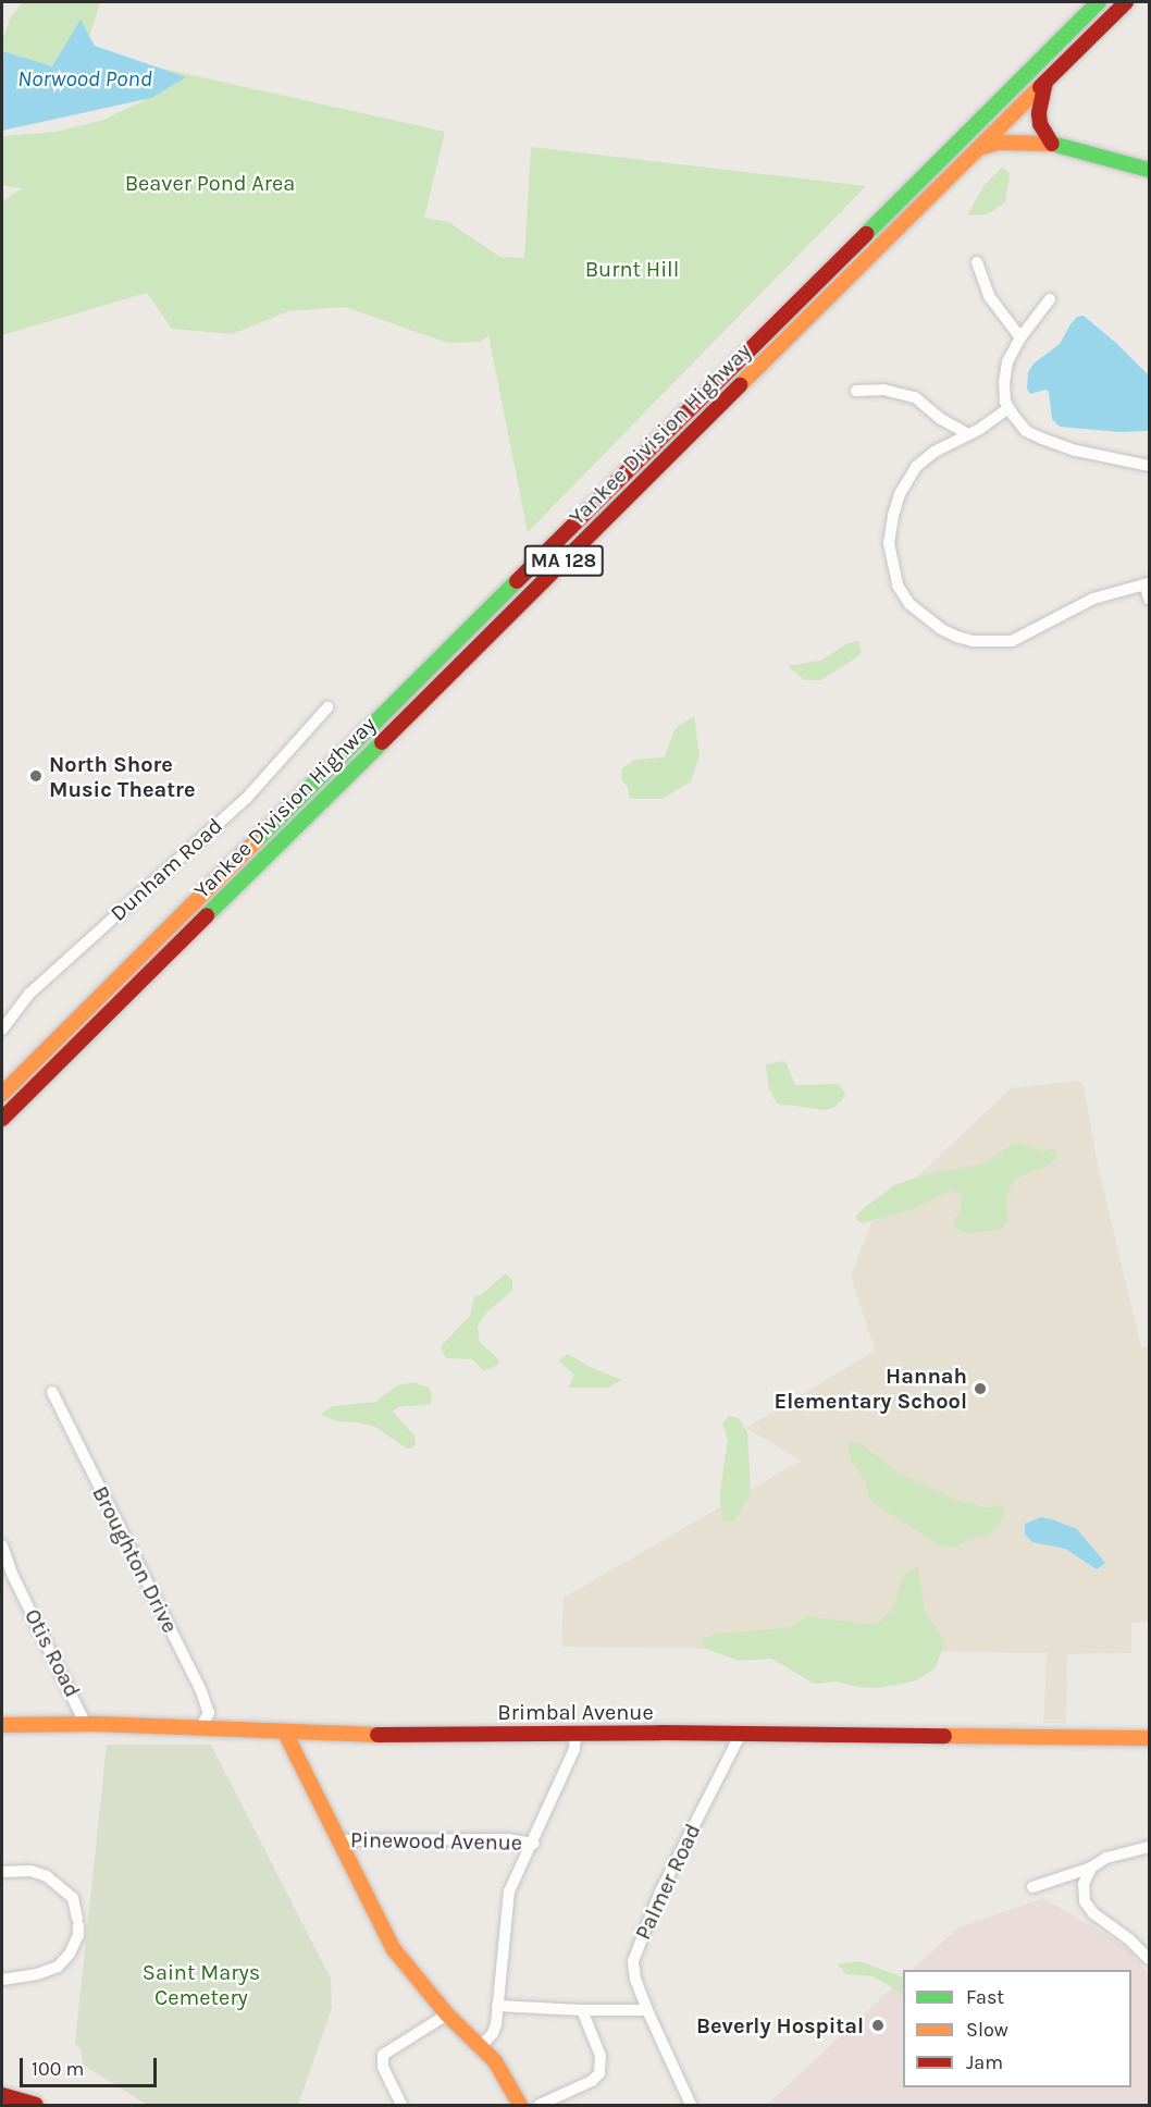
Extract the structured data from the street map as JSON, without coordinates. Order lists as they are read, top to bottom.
{
  "streets": {
    "main road": ["Yankee Division Highway", "MA 128", "Brimbal Avenue"],
    "street": [
      "Dunham Road",
      "Broughton Drive",
      "Otis Road",
      "Pinewood Avenue",
      "Palmer Road"
    ]
  },
  "crossings": [
    ["Broughton Drive", "Brimbal Avenue"],
    ["Otis Road", "Brimbal Avenue"],
    ["Brimbal Avenue", "Palmer Road"]
  ],
  "water": ["Norwood Pond"],
  "parks": ["Beaver Pond Area", "Burnt Hill", "Saint Marys Cemetery"],
  "places": ["North Shore Music Theatre", "Hannah Elementary School", "Beverly Hospital"],
  "legend": ["Fast", "Slow", "Jam"],
  "scale_bar": "100 m"
}
